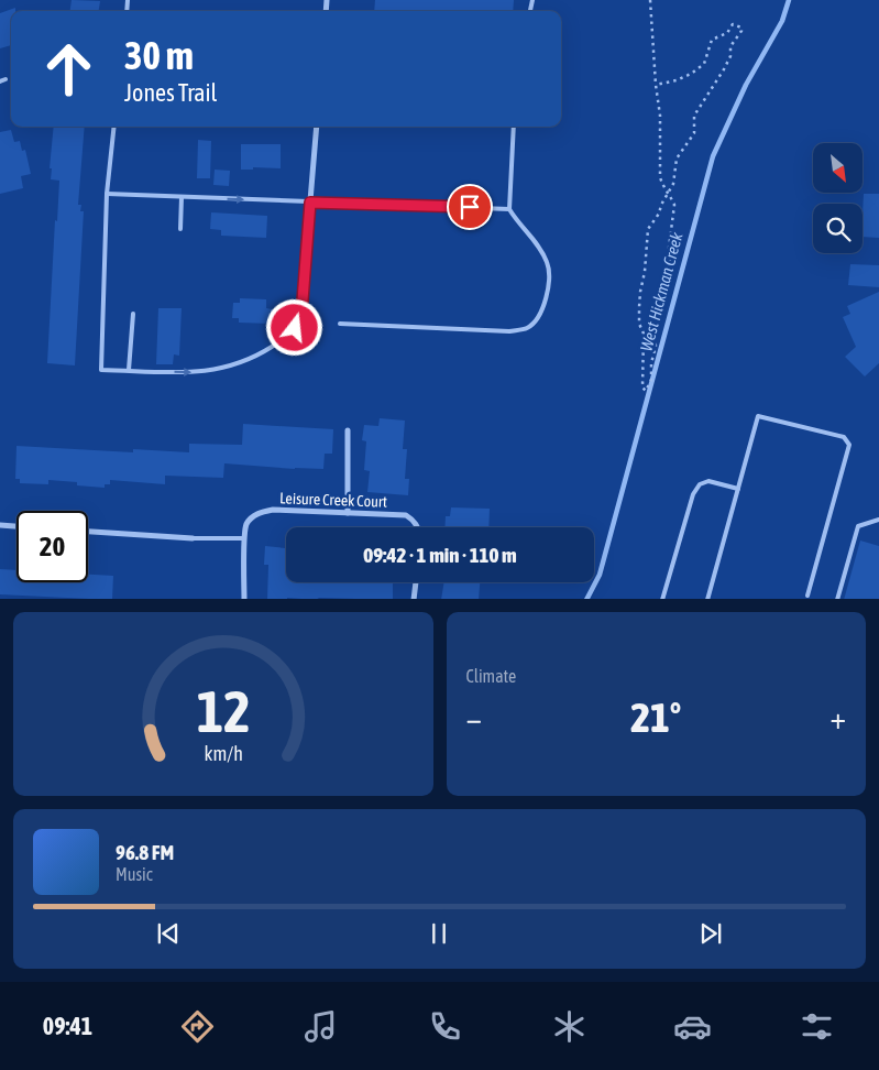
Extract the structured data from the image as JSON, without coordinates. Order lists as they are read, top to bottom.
{
  "streets": {
    "street": ["Leisure Creek Court"]
  },
  "water": ["West Hickman Creek"],
  "north": "bottom right",
  "page": {
    "turn": ["30 m", "Jones Trail"],
    "limit": "20",
    "trip": "09:42 · 1 min · 110 m",
    "tile": "Climate",
    "heat": ["−", "21°", "+"],
    "song": ["96.8 FM", "Music"],
    "tabs": "09:41",
    "gauge": ["12", "km/h"]
  }
}
